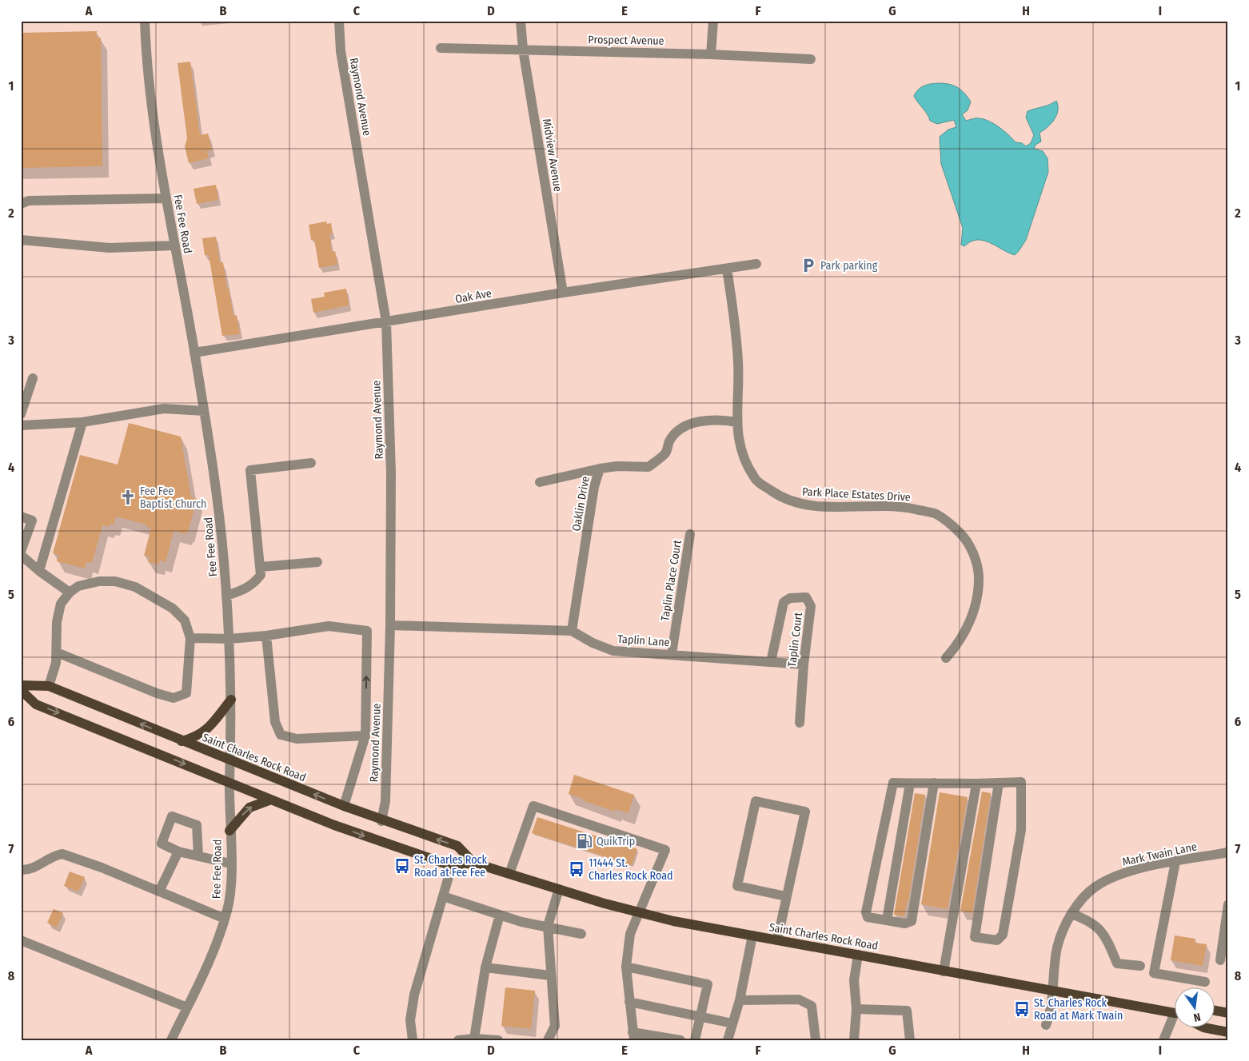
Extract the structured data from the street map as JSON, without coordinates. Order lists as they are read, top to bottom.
{
  "streets": {
    "main road": ["Saint Charles Rock Road"],
    "street": [
      "Prospect Avenue",
      "Raymond Avenue",
      "Midview Avenue",
      "Fee Fee Road",
      "Oak Ave",
      "Park Place Estates Drive",
      "Oaklin Drive",
      "Taplin Place Court",
      "Taplin Court",
      "Taplin Lane",
      "Mark Twain Lane"
    ]
  },
  "crossings": [
    ["Prospect Avenue", "Midview Avenue"],
    ["Raymond Avenue", "Oak Ave"],
    ["Raymond Avenue", "Taplin Lane"],
    ["Raymond Avenue", "Saint Charles Rock Road"],
    ["Midview Avenue", "Oak Ave"],
    ["Fee Fee Road", "Oak Ave"],
    ["Fee Fee Road", "Saint Charles Rock Road"],
    ["Oak Ave", "Park Place Estates Drive"],
    ["Park Place Estates Drive", "Oaklin Drive"],
    ["Oaklin Drive", "Taplin Lane"],
    ["Taplin Place Court", "Taplin Lane"],
    ["Taplin Court", "Taplin Lane"],
    ["Saint Charles Rock Road", "Mark Twain Lane"]
  ],
  "places": {
    "parking": ["Park parking"],
    "church": ["Fee Fee Baptist Church"],
    "fuel station": ["QuikTrip"],
    "bus stop": ["St. Charles Rock Road at Fee Fee", "11444 St. Charles Rock Road", "St. Charles Rock Road at Mark Twain"]
  },
  "north": "bottom",
  "grid": {
    "columns": [
      "A",
      "B",
      "C",
      "D",
      "E",
      "F",
      "G",
      "H",
      "I"
    ],
    "rows": [
      "1",
      "2",
      "3",
      "4",
      "5",
      "6",
      "7",
      "8"
    ]
  }
}
